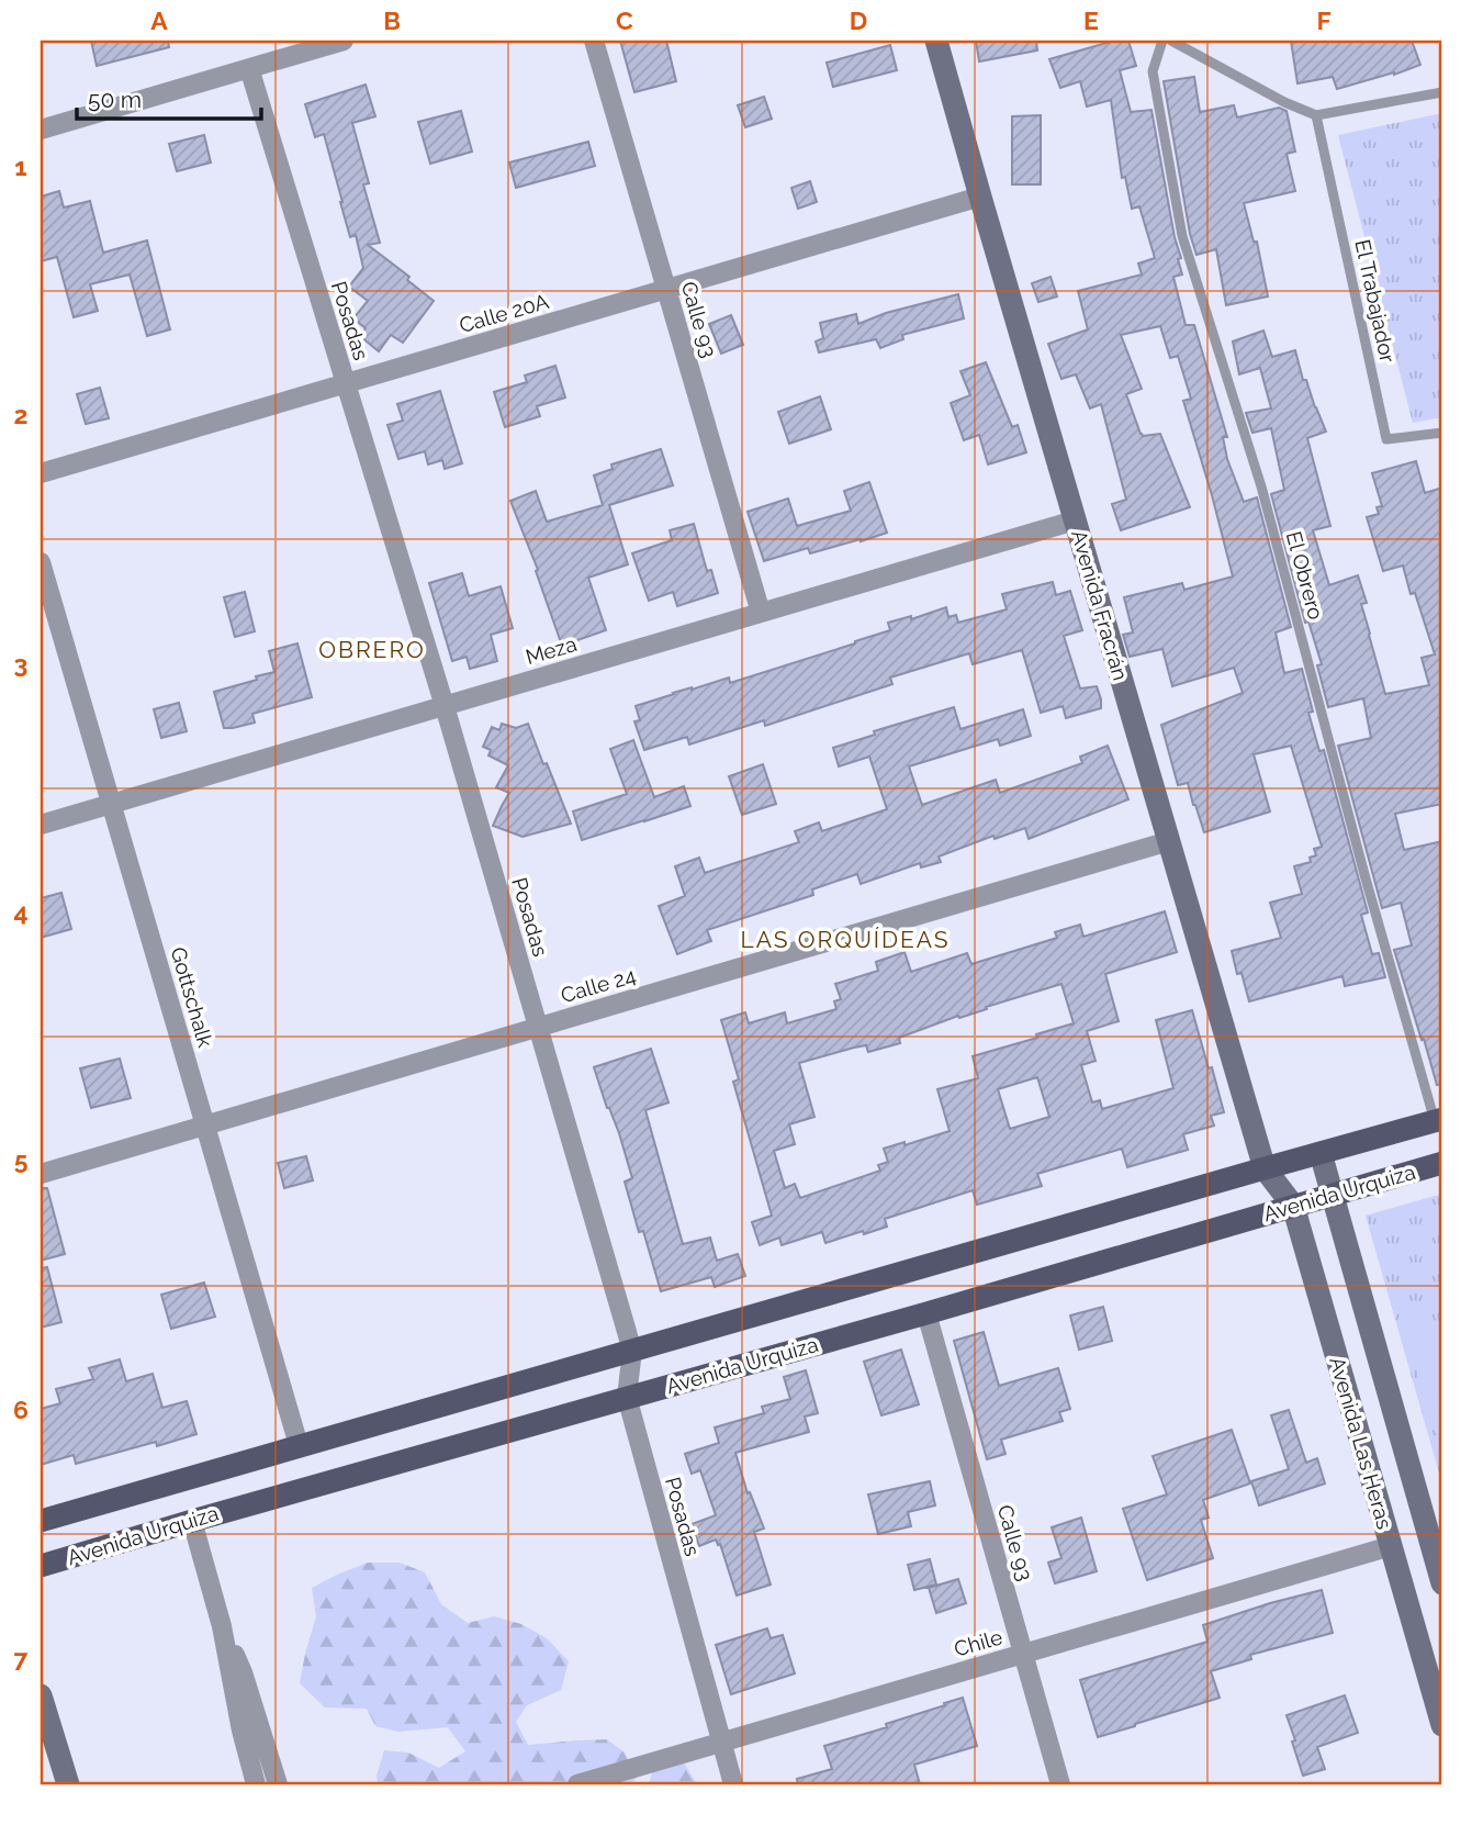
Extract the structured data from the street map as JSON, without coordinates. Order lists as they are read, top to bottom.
{
  "streets": {
    "main road": ["Avenida Fracrán", "Avenida Urquiza", "Avenida Las Heras"],
    "street": [
      "Calle 20A",
      "Calle 93",
      "Posadas",
      "Meza",
      "Calle 24",
      "Gottschalk",
      "Chile"
    ],
    "lane": ["El Trabajador", "El Obrero"]
  },
  "crossings": [
    ["Calle 20A", "Calle 93"],
    ["Calle 20A", "Posadas"],
    ["Calle 20A", "Avenida Fracrán"],
    ["Calle 93", "Meza"],
    ["Calle 93", "Avenida Urquiza"],
    ["Calle 93", "Chile"],
    ["Posadas", "Meza"],
    ["Posadas", "Calle 24"],
    ["Posadas", "Avenida Urquiza"],
    ["Posadas", "Chile"],
    ["El Obrero", "Avenida Urquiza"],
    ["Avenida Fracrán", "Meza"],
    ["Avenida Fracrán", "Calle 24"],
    ["Avenida Fracrán", "Avenida Urquiza"],
    ["Avenida Fracrán", "Avenida Las Heras"],
    ["Meza", "Gottschalk"],
    ["Calle 24", "Gottschalk"],
    ["Gottschalk", "Avenida Urquiza"],
    ["Avenida Urquiza", "Avenida Las Heras"],
    ["Avenida Las Heras", "Chile"]
  ],
  "districts": ["OBRERO", "LAS ORQUÍDEAS"],
  "scale_bar": "50 m",
  "grid": {
    "columns": [
      "A",
      "B",
      "C",
      "D",
      "E",
      "F"
    ],
    "rows": [
      "1",
      "2",
      "3",
      "4",
      "5",
      "6",
      "7"
    ]
  }
}
